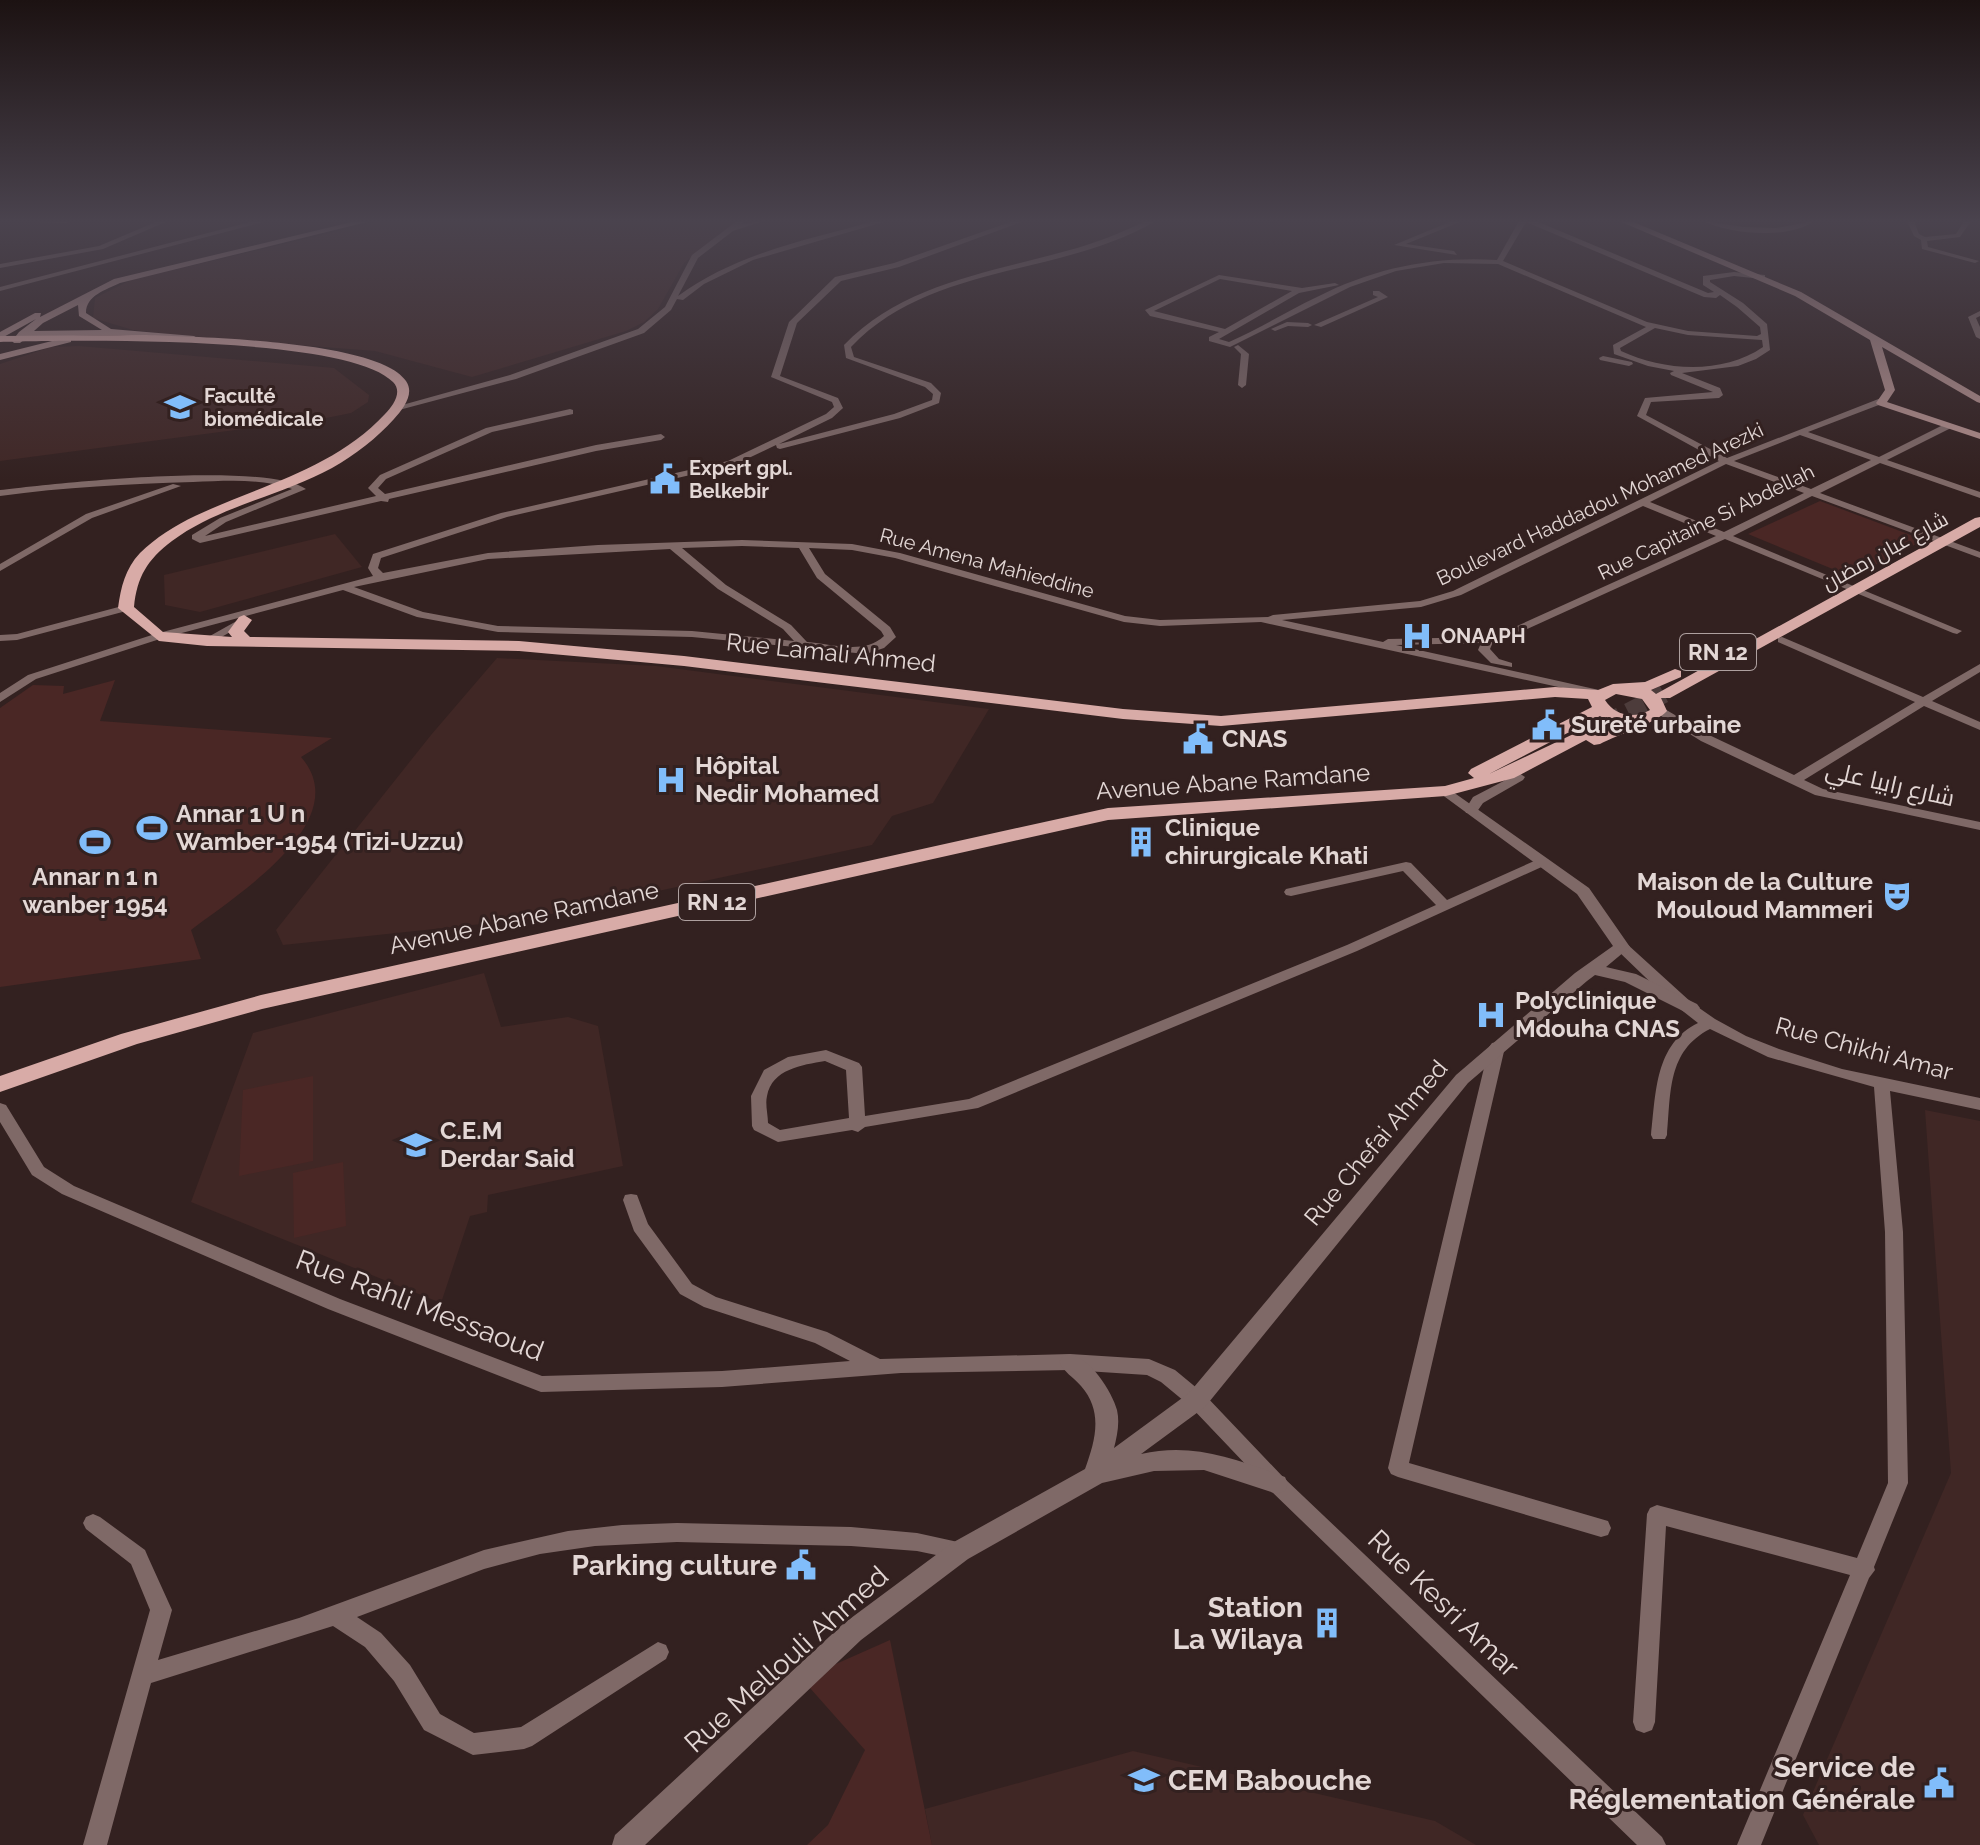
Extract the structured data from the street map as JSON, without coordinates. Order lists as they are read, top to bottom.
{
  "streets": {
    "main road": [
      "شارع عبان رمضان",
      "RN 12",
      "Rue Lamali Ahmed",
      "Avenue Abane Ramdane"
    ],
    "street": [
      "Boulevard Haddadou Mohamed Arezki",
      "Rue Capitaine Si Abdellah",
      "Rue Amena Mahieddine",
      "شارع رابيا علي",
      "Rue Chikhi Amar",
      "Rue Chefai Ahmed",
      "Rue Rahli Messaoud",
      "Rue Kesri Amar",
      "Rue Mellouli Ahmed"
    ]
  },
  "crossings": [
    ["Boulevard Haddadou Mohamed Arezki", "Rue Amena Mahieddine"],
    ["شارع عبان رمضان", "RN 12"],
    ["شارع عبان رمضان", "Avenue Abane Ramdane"],
    ["Rue Amena Mahieddine", "Rue Lamali Ahmed"],
    ["RN 12", "Avenue Abane Ramdane"],
    ["Rue Lamali Ahmed", "Avenue Abane Ramdane"],
    ["Avenue Abane Ramdane", "Rue Chikhi Amar"],
    ["Rue Chikhi Amar", "Rue Chefai Ahmed"],
    ["Rue Chefai Ahmed", "Rue Rahli Messaoud"],
    ["Rue Chefai Ahmed", "Rue Kesri Amar"],
    ["Rue Chefai Ahmed", "Rue Mellouli Ahmed"],
    ["Rue Rahli Messaoud", "Rue Kesri Amar"],
    ["Rue Rahli Messaoud", "Rue Mellouli Ahmed"],
    ["Rue Kesri Amar", "Rue Mellouli Ahmed"]
  ],
  "places": {
    "school or university": ["Faculté biomédicale", "C.E.M Derdar Said", "CEM Babouche"],
    "public building": [
      "Expert gpl. Belkebir",
      "Sureté urbaine",
      "CNAS",
      "Parking culture",
      "Service de Réglementation Générale"
    ],
    "hospital": ["ONAAPH", "Hôpital Nedir Mohamed", "Polyclinique Mdouha CNAS"],
    "sports": ["Annar 1 U n Wamber-1954 (Tizi-Uzzu)", "Annar n 1 n wanbeṛ 1954"],
    "building": ["Clinique chirurgicale Khati", "Station La Wilaya"],
    "theatre": ["Maison de la Culture Mouloud Mammeri"]
  }
}
